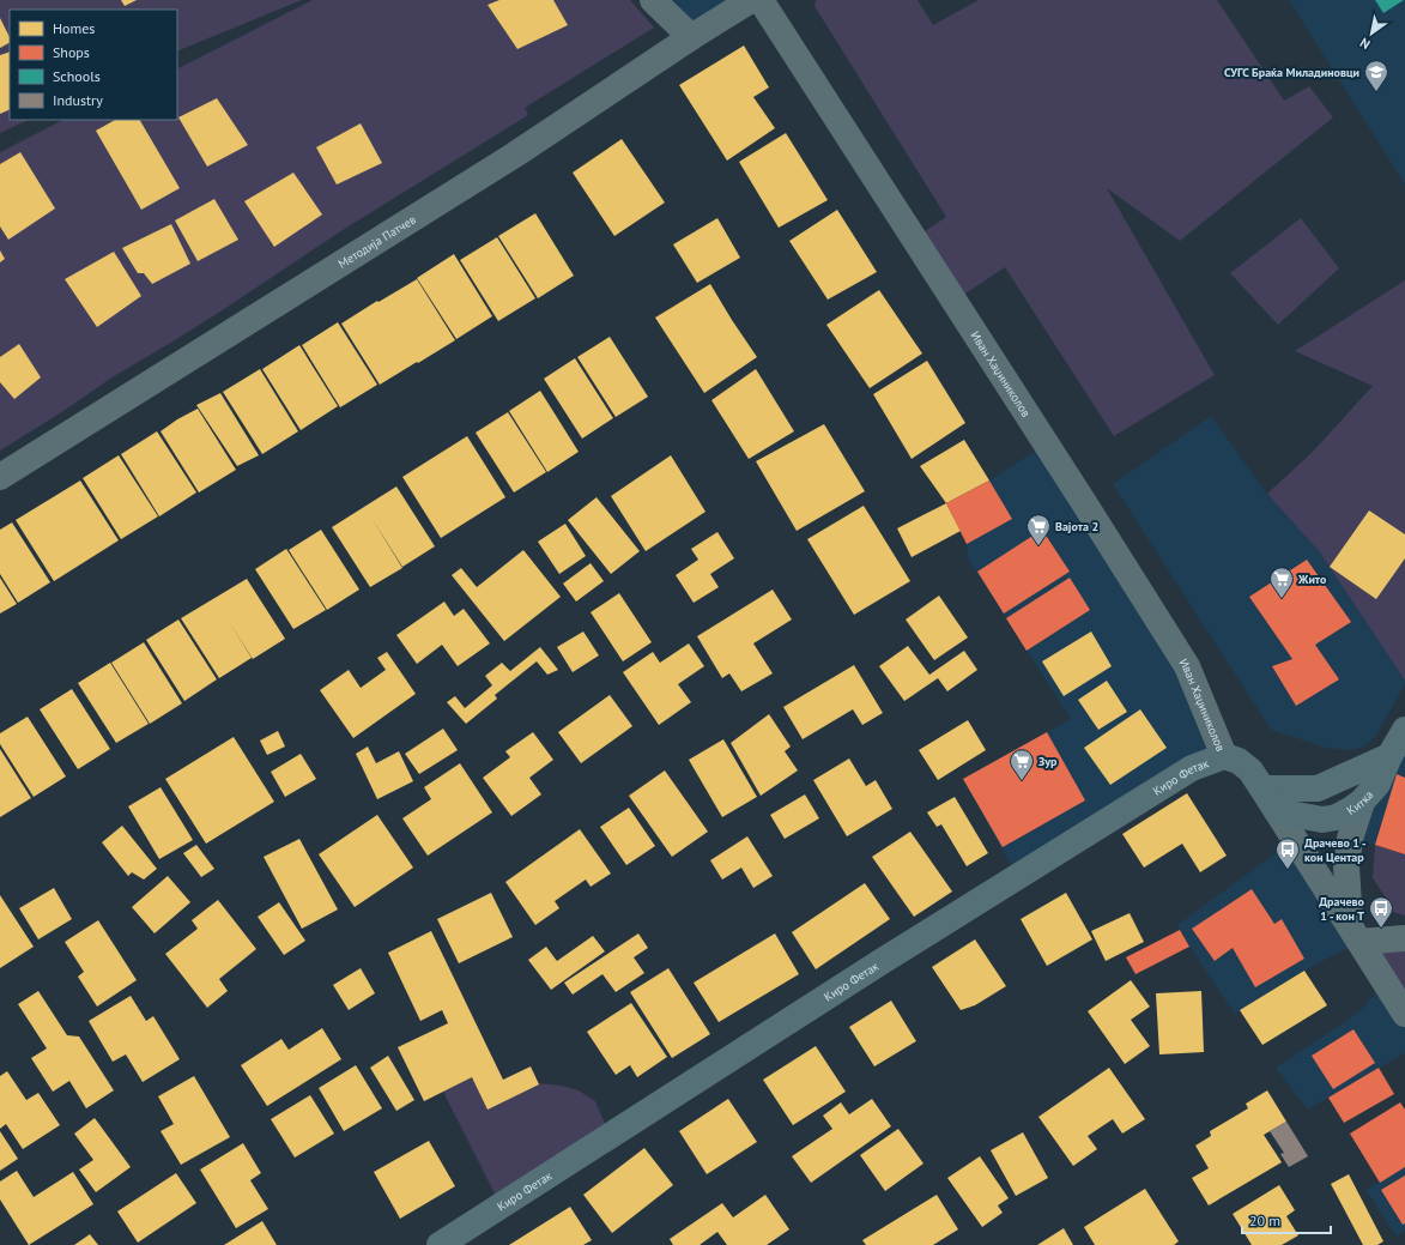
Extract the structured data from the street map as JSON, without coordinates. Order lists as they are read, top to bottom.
{
  "streets": {
    "main road": ["Киро Фетак", "Китка"],
    "street": ["Методија Патчев", "Иван Хаџиниколов"]
  },
  "crossings": [
    ["Иван Хаџиниколов", "Киро Фетак"]
  ],
  "places": {
    "school or university": ["СУГС Браќа Миладиновци"],
    "supermarket": ["Вајота 2", "Жито", "Зур"],
    "bus stop": ["Драчево 1 - кон Центар", "Драчево 1 - кон T"]
  },
  "legend": [
    "Homes",
    "Shops",
    "Schools",
    "Industry"
  ],
  "scale_bar": "20 m",
  "north": "bottom left"
}
